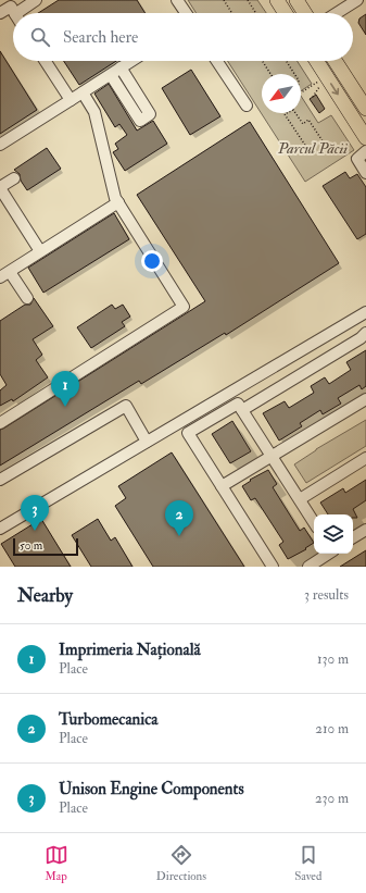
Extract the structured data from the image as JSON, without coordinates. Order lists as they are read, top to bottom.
{
  "parks": ["Parcul Păcii"],
  "scale_bar": "50 m",
  "north": "bottom left",
  "page": {
    "search": "Search here",
    "pins": ["1", "3", "2"],
    "scale": "50 m",
    "heading": ["Nearby", "3 results"],
    "list": [
      {
        "mark": "1",
        "name": "Imprimeria Națională",
        "note": "Place",
        "value": "130 m"
      },
      {
        "mark": "2",
        "name": "Turbomecanica",
        "note": "Place",
        "value": "210 m"
      },
      {
        "mark": "3",
        "name": "Unison Engine Components",
        "note": "Place",
        "value": "230 m"
      }
    ],
    "nav": ["Map", "Directions", "Saved"]
  }
}
